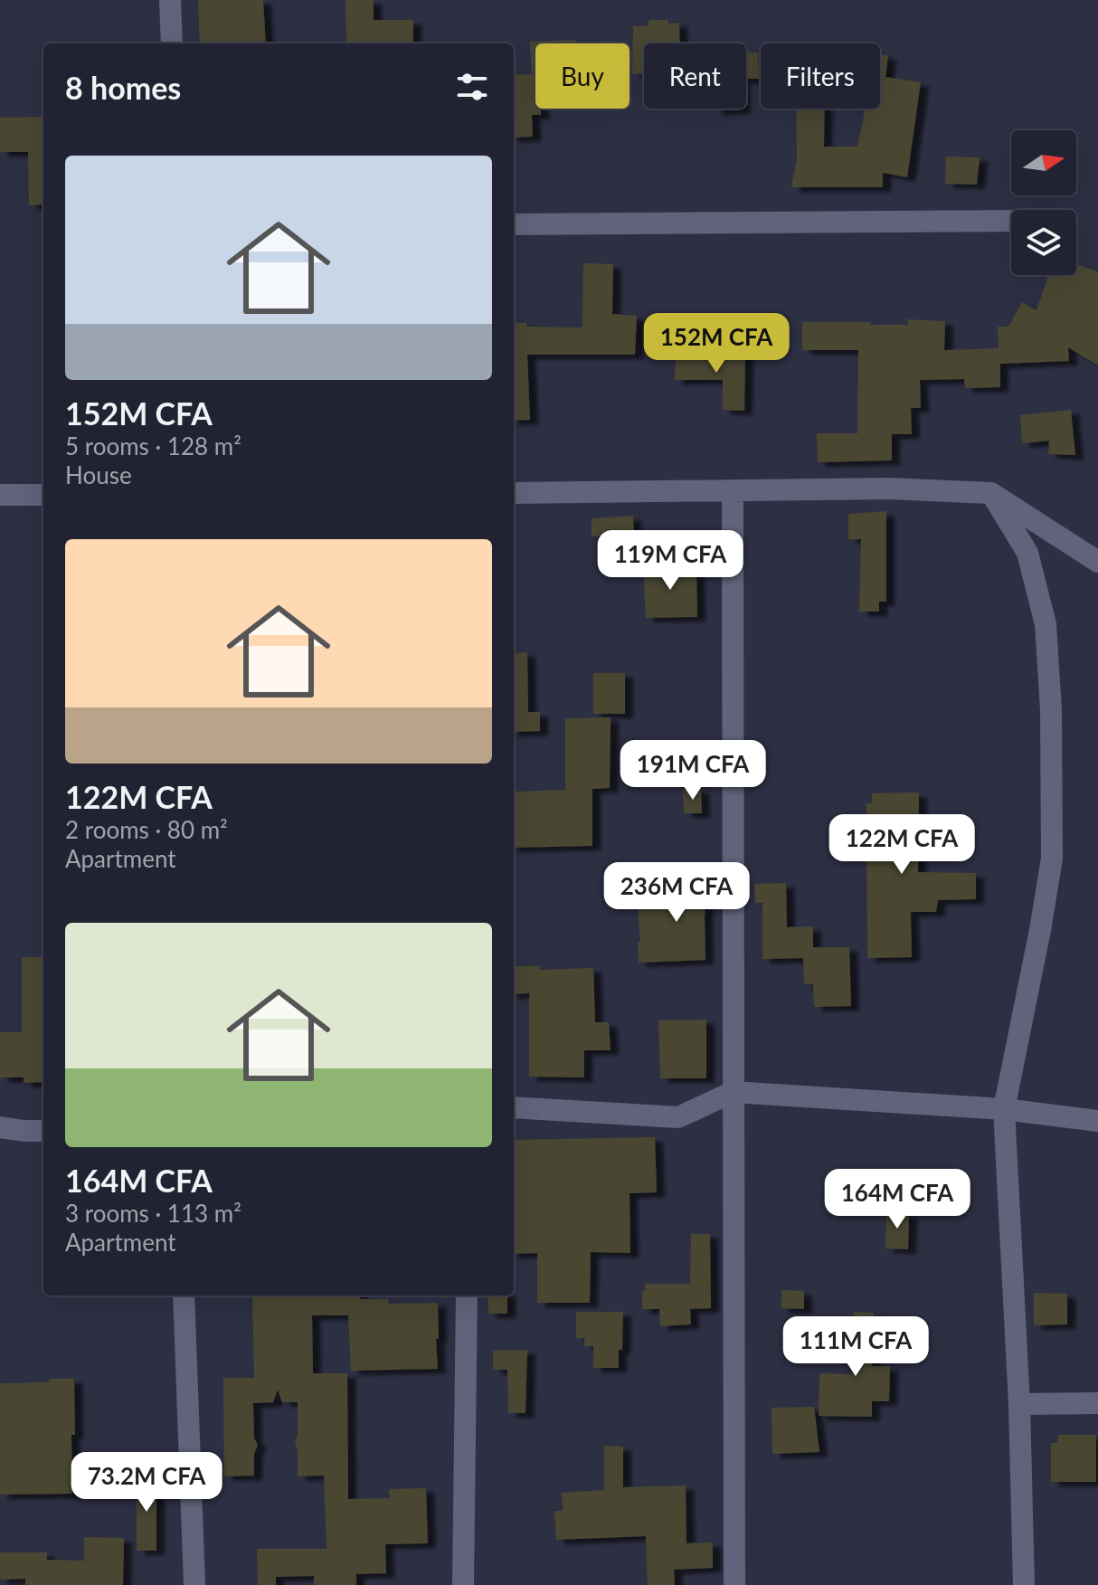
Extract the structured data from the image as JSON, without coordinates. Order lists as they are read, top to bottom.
{
  "north": "right",
  "page": {
    "chip": ["Buy", "Rent", "Filters"],
    "heading": "8 homes",
    "list": [
      {
        "name": "152M CFA",
        "note": "5 rooms · 128 m² · House"
      },
      {
        "name": "122M CFA",
        "note": "2 rooms · 80 m² · Apartment"
      },
      {
        "name": "164M CFA",
        "note": "3 rooms · 113 m² · Apartment"
      }
    ],
    "price": [
      "152M CFA",
      "119M CFA",
      "191M CFA",
      "122M CFA",
      "236M CFA",
      "164M CFA",
      "111M CFA",
      "73.2M CFA"
    ]
  }
}
